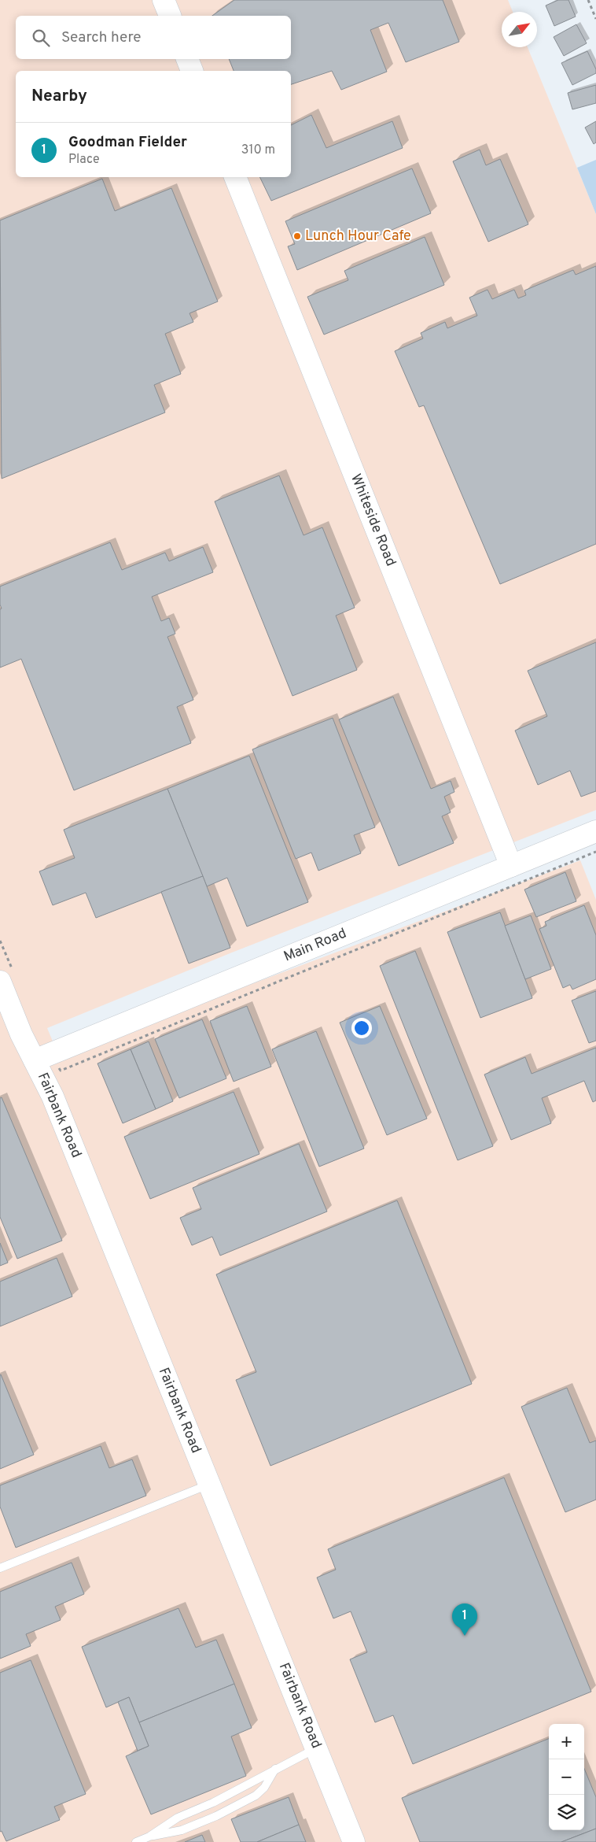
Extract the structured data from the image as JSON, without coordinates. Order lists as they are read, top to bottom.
{
  "streets": {
    "main road": ["Whiteside Road", "Main Road", "Fairbank Road"]
  },
  "crossings": [
    ["Whiteside Road", "Main Road"],
    ["Main Road", "Fairbank Road"]
  ],
  "places": ["Lunch Hour Cafe"],
  "north": "top right",
  "page": {
    "search": "Search here",
    "heading": "Nearby",
    "list": [
      {
        "mark": "1",
        "name": "Goodman Fielder",
        "note": "Place",
        "value": "310 m"
      }
    ],
    "pins": "1",
    "map_buttons": ["+", "−"]
  }
}
